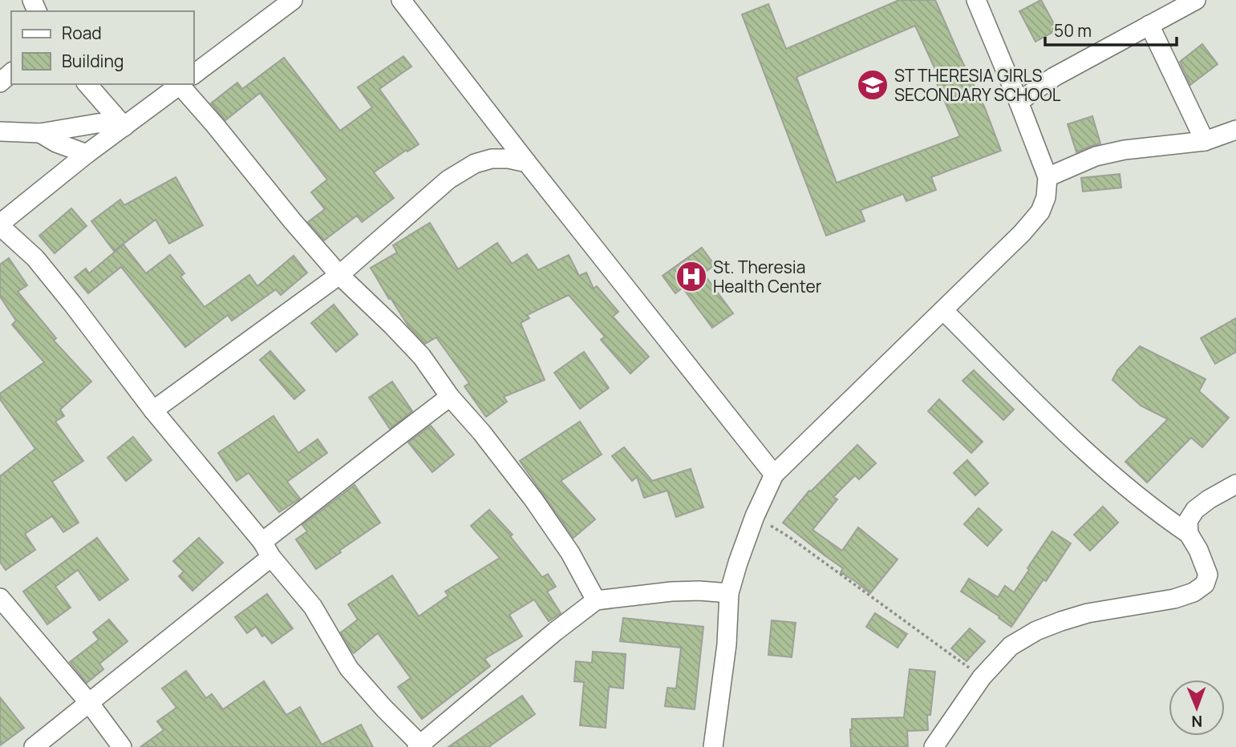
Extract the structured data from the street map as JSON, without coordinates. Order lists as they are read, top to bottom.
{
  "places": {
    "school or university": ["ST THERESIA GIRLS SECONDARY SCHOOL"],
    "hospital": ["St. Theresia Health Center"]
  },
  "legend": ["Road", "Building"],
  "scale_bar": "50 m",
  "north": "bottom"
}
